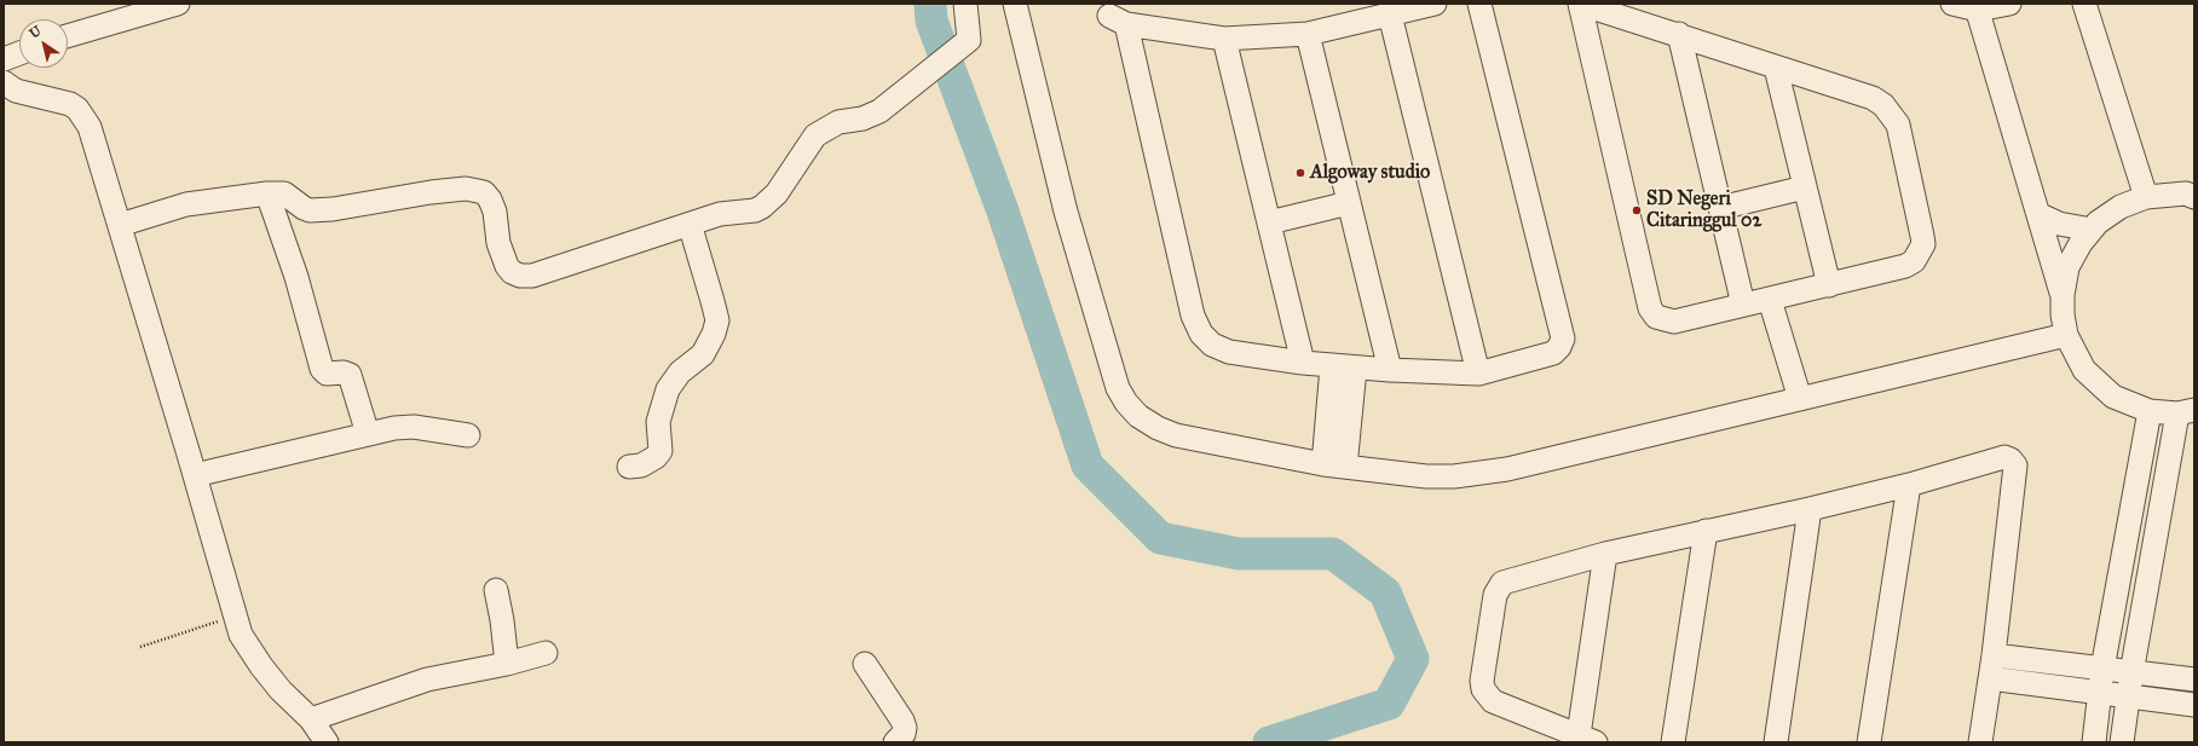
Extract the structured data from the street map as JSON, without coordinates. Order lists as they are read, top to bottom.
{
  "places": ["Algoway studio", "SD Negeri Citaringgul 02"],
  "north": "top left"
}
